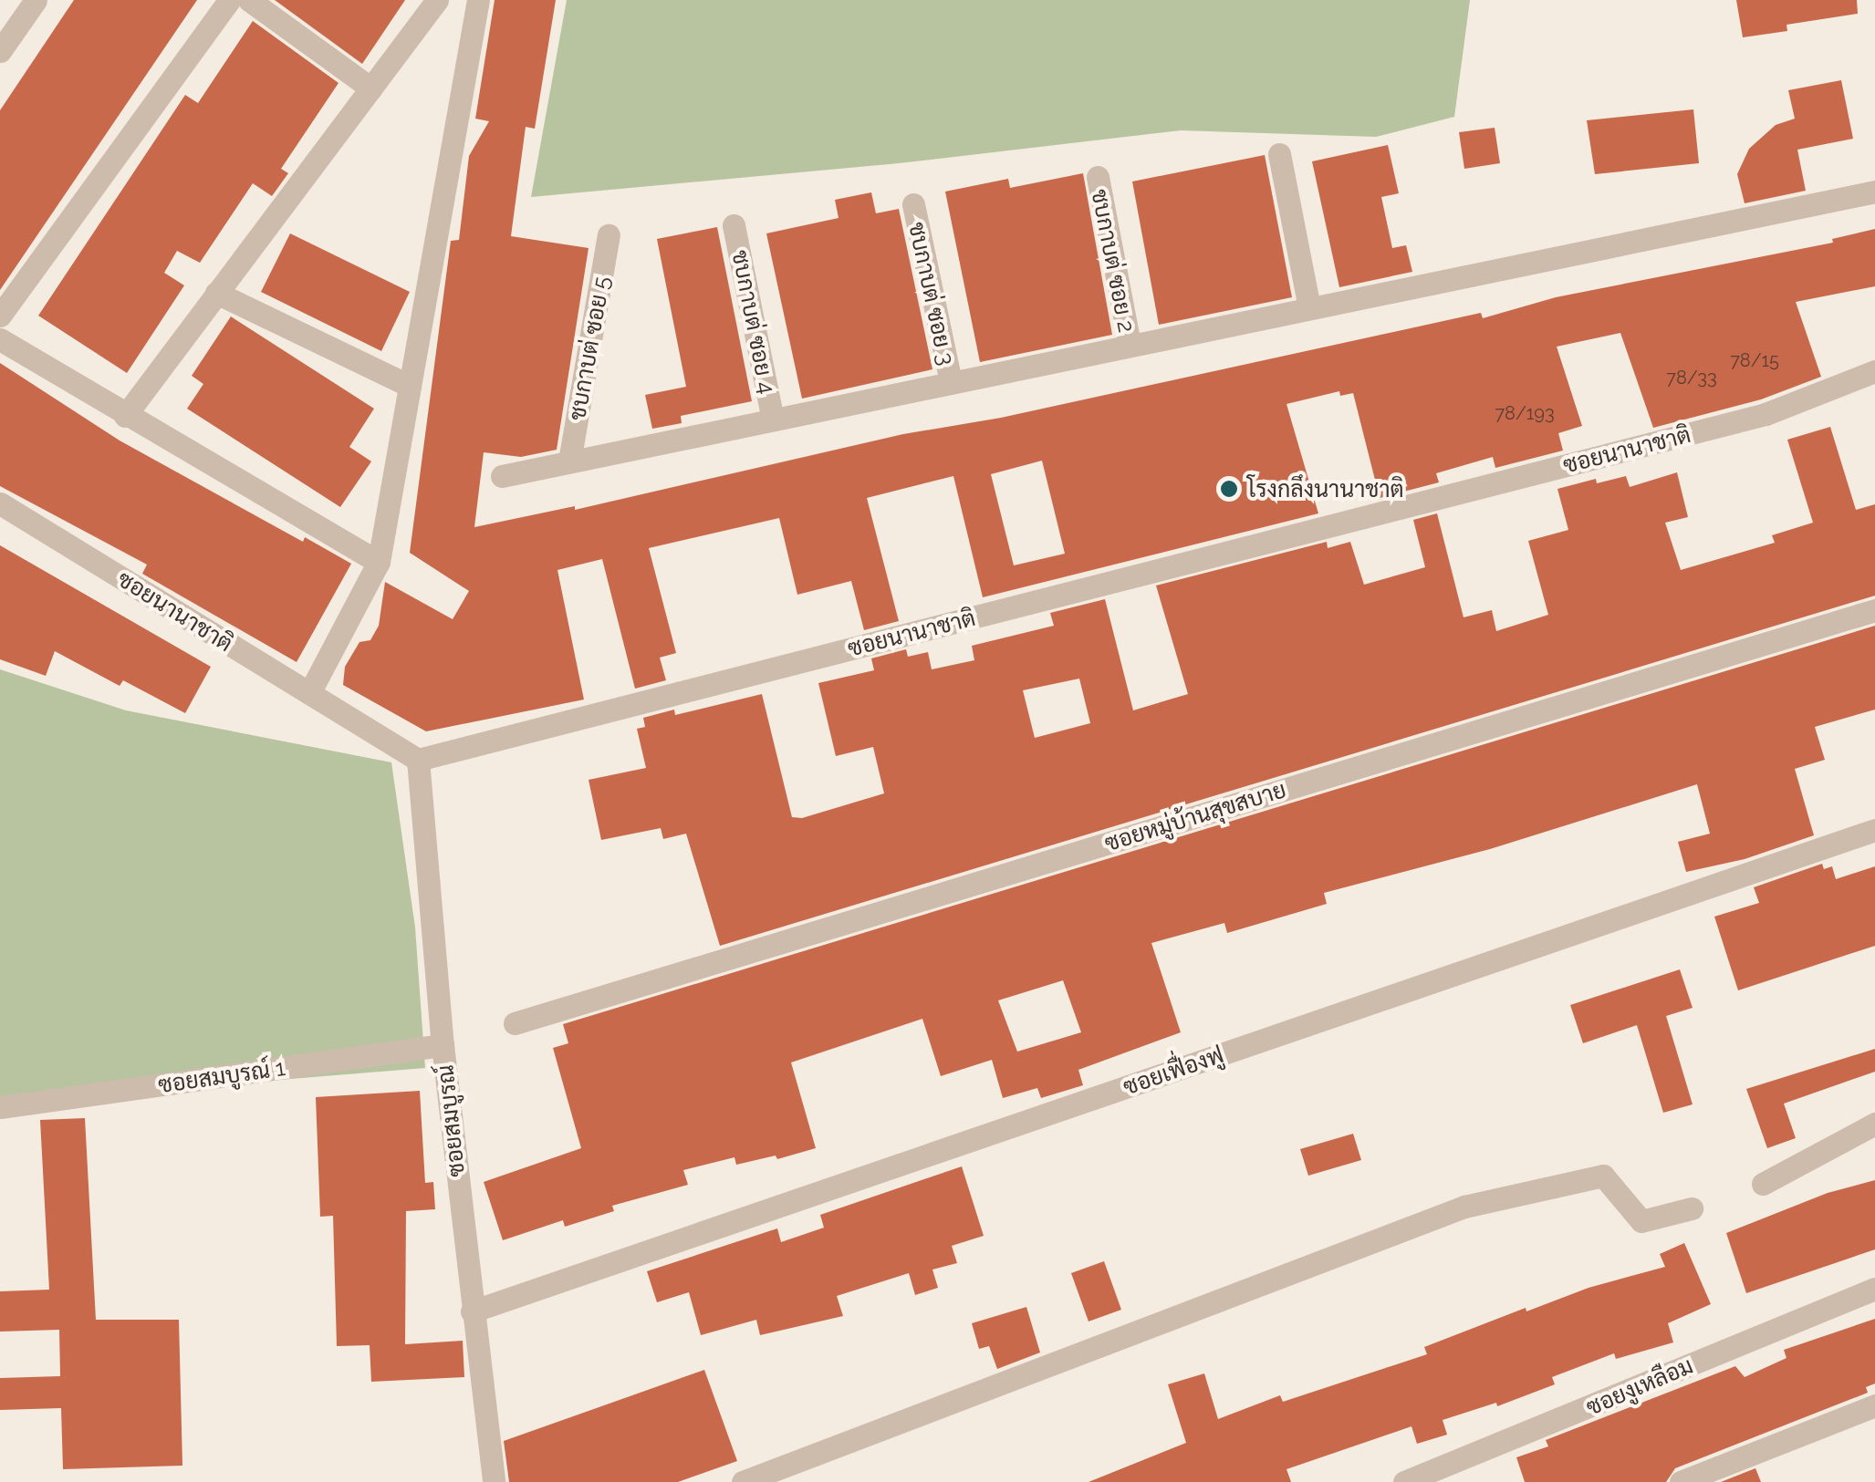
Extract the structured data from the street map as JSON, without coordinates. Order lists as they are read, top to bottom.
{
  "streets": {
    "street": [
      "ชบกาบต่ ซอย 2",
      "ชบกาบต่ ซอย 3",
      "ชบกาบต่ ซอย 4",
      "ชบกาบต่ ซอย 5",
      "ซอยนานาชาติ",
      "ซอยหมู่บ้านสุขสบาย",
      "ซอยเฟื่องฟู",
      "ซอยสมบูรณ์ 1",
      "ซอยสมบูรณ์",
      "ซอยงูเหลือม"
    ]
  },
  "crossings": [
    ["ซอยนานาชาติ", "ซอยสมบูรณ์"],
    ["ซอยเฟื่องฟู", "ซอยสมบูรณ์"],
    ["ซอยสมบูรณ์ 1", "ซอยสมบูรณ์"]
  ],
  "places": ["โรงกลึงนานาชาติ"],
  "house_numbers": ["78/15", "78/33", "78/193"]
}
